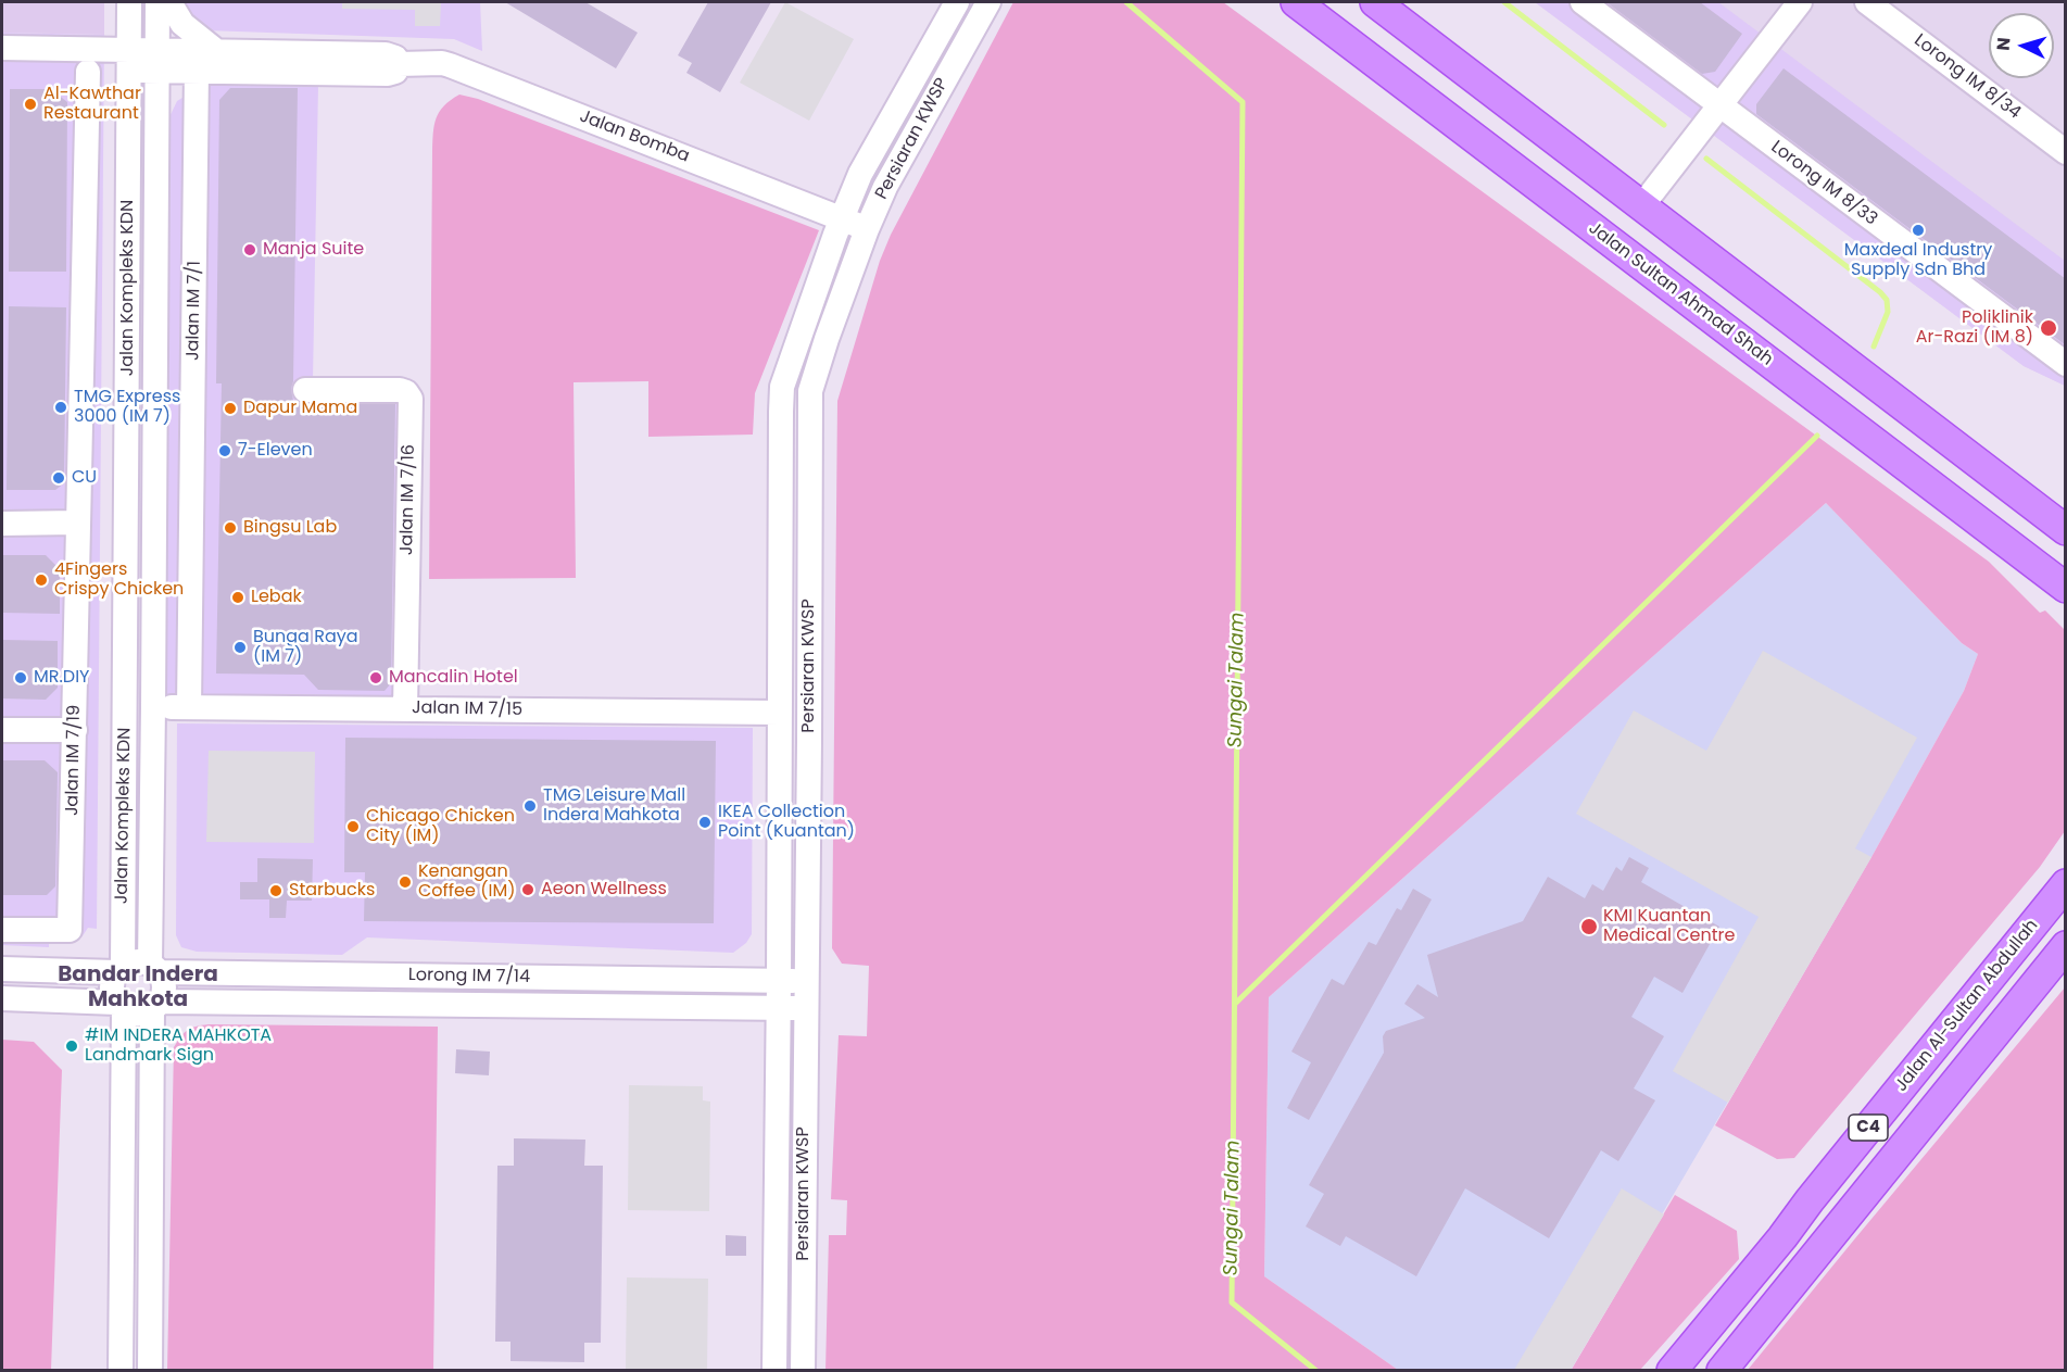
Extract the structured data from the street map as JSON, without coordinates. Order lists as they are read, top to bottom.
{
  "streets": {
    "main road": ["Jalan Sultan Ahmad Shah", "Jalan Al-Sultan Abdullah", "C4"],
    "street": [
      "Lorong IM 8/34",
      "Jalan Bomba",
      "Persiaran KWSP",
      "Lorong IM 8/33",
      "Jalan Kompleks KDN",
      "Jalan IM 7/1",
      "Jalan IM 7/16",
      "Jalan IM 7/15",
      "Jalan IM 7/19",
      "Lorong IM 7/14"
    ]
  },
  "crossings": [
    ["Jalan Bomba", "Persiaran KWSP"],
    ["Jalan Bomba", "Jalan Kompleks KDN"],
    ["Jalan Bomba", "Jalan IM 7/1"],
    ["Persiaran KWSP", "Jalan IM 7/15"],
    ["Persiaran KWSP", "Lorong IM 7/14"],
    ["Jalan Kompleks KDN", "Jalan IM 7/15"],
    ["Jalan Kompleks KDN", "Lorong IM 7/14"],
    ["Jalan IM 7/1", "Jalan IM 7/15"],
    ["Jalan IM 7/16", "Jalan IM 7/15"]
  ],
  "districts": ["Bandar Indera Mahkota"],
  "water": ["Sungai Talam"],
  "places": [
    "Al-Kawthar Restaurant",
    "Maxdeal Industry Supply Sdn Bhd",
    "Manja Suite",
    "Poliklinik Ar-Razi (IM 8)",
    "TMG Express 3000 (IM 7)",
    "Dapur Mama",
    "7-Eleven",
    "CU",
    "Bingsu Lab",
    "4Fingers Crispy Chicken",
    "Lebak",
    "Bunga Raya (IM 7)",
    "MR.DIY",
    "Mancalin Hotel",
    "TMG Leisure Mall Indera Mahkota",
    "IKEA Collection Point (Kuantan)",
    "Chicago Chicken City (IM)",
    "Kenangan Coffee (IM)",
    "Aeon Wellness",
    "Starbucks",
    "KMI Kuantan Medical Centre",
    "#IM INDERA MAHKOTA Landmark Sign"
  ],
  "north": "left"
}
